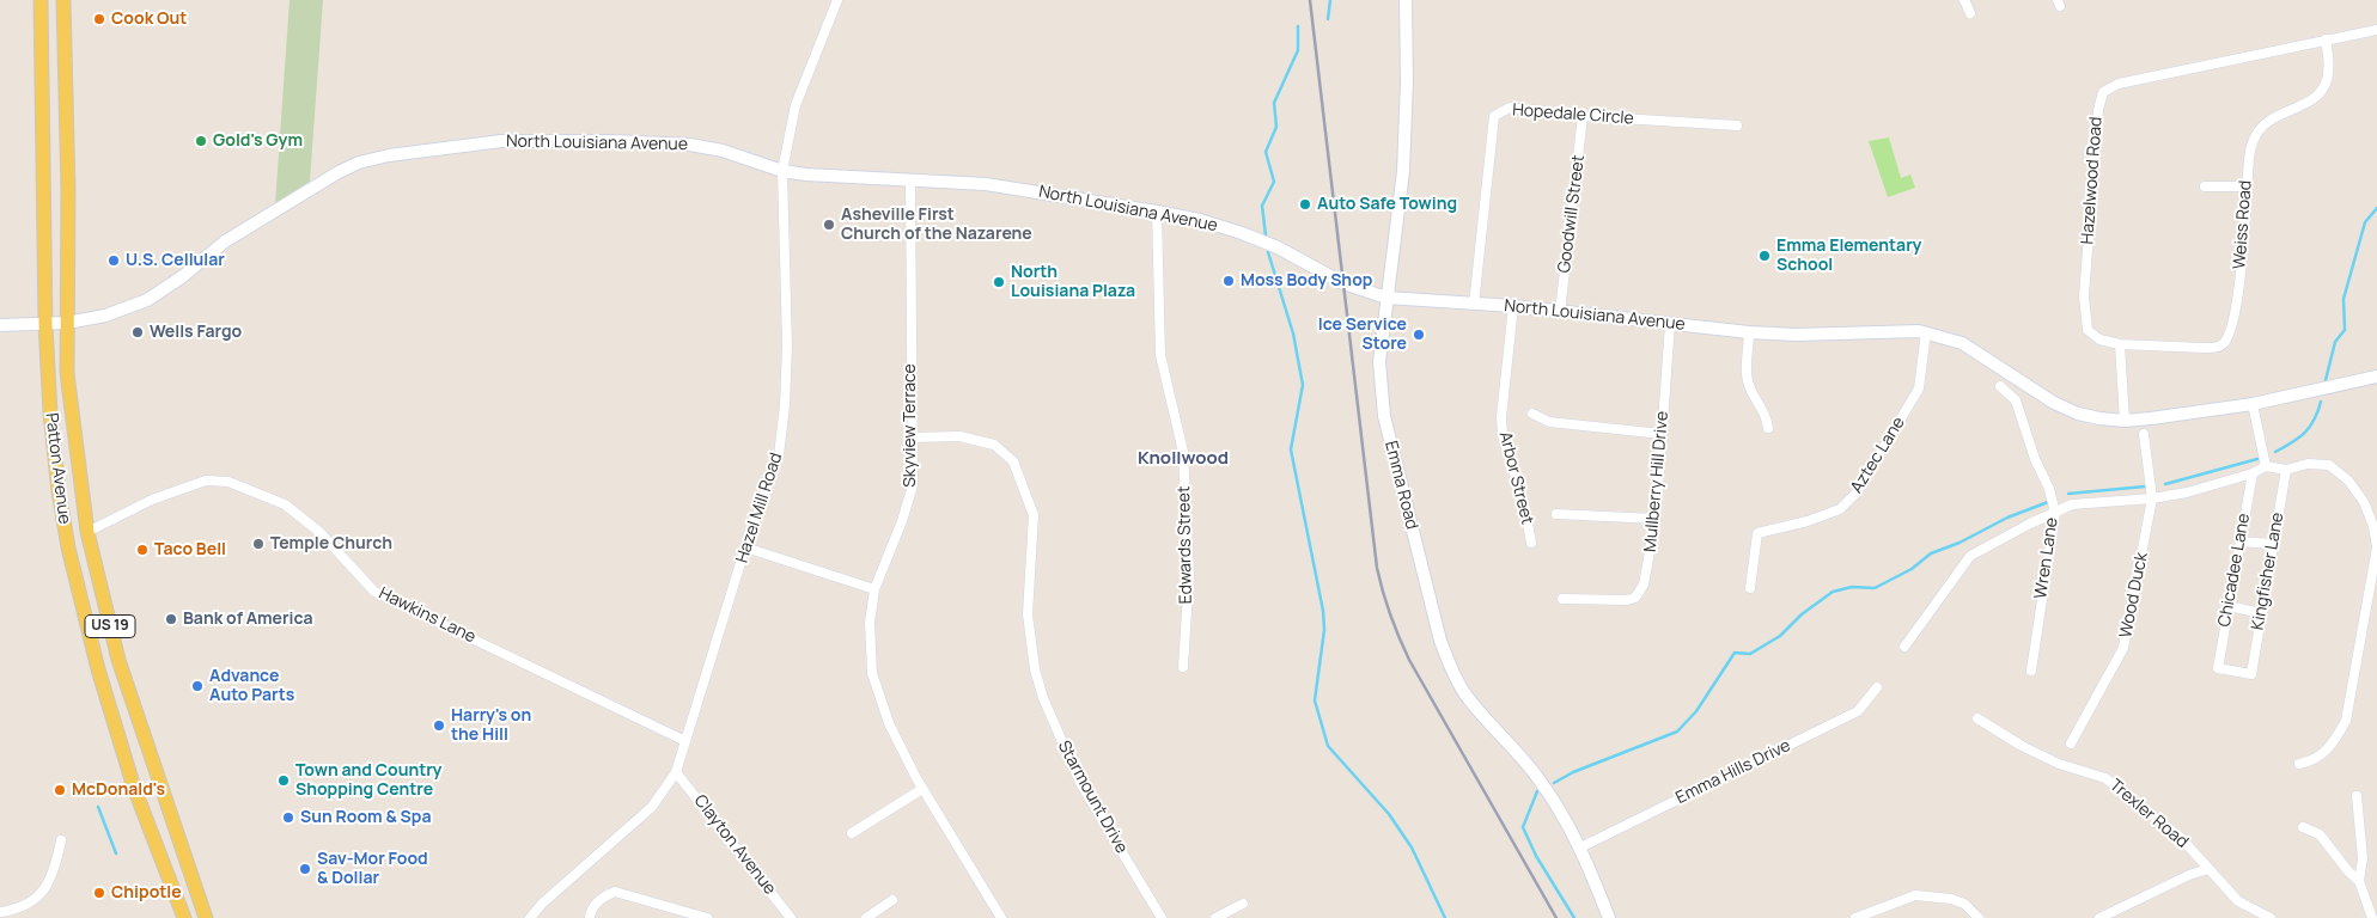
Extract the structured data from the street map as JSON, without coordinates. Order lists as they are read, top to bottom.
{
  "streets": {
    "main road": ["Patton Avenue", "US 19"],
    "street": [
      "Hopedale Circle",
      "North Louisiana Avenue",
      "Hazelwood Road",
      "Goodwill Street",
      "Weiss Road",
      "Skyview Terrace",
      "Aztec Lane",
      "Arbor Street",
      "Mullberry Hill Drive",
      "Emma Road",
      "Hazel Mill Road",
      "Edwards Street",
      "Wren Lane",
      "Chicadee Lane",
      "Kingfisher Lane",
      "Wood Duck",
      "Hawkins Lane",
      "Emma Hills Drive",
      "Starmount Drive",
      "Trexler Road",
      "Clayton Avenue"
    ]
  },
  "crossings": [
    ["Hopedale Circle", "North Louisiana Avenue"],
    ["Hopedale Circle", "Goodwill Street"],
    ["North Louisiana Avenue", "Goodwill Street"],
    ["North Louisiana Avenue", "Skyview Terrace"],
    ["North Louisiana Avenue", "Aztec Lane"],
    ["North Louisiana Avenue", "Patton Avenue"],
    ["North Louisiana Avenue", "Arbor Street"],
    ["North Louisiana Avenue", "Mullberry Hill Drive"],
    ["North Louisiana Avenue", "Emma Road"],
    ["North Louisiana Avenue", "Hazel Mill Road"],
    ["North Louisiana Avenue", "Edwards Street"],
    ["Hazelwood Road", "Weiss Road"],
    ["Skyview Terrace", "Starmount Drive"],
    ["Patton Avenue", "Hawkins Lane"],
    ["Emma Road", "Emma Hills Drive"],
    ["Hazel Mill Road", "Hawkins Lane"],
    ["Hazel Mill Road", "Clayton Avenue"],
    ["Chicadee Lane", "Kingfisher Lane"]
  ],
  "districts": ["Knollwood"],
  "places": [
    "Cook Out",
    "Gold's Gym",
    "Auto Safe Towing",
    "Asheville First Church of the Nazarene",
    "Emma Elementary School",
    "U.S. Cellular",
    "Moss Body Shop",
    "North Louisiana Plaza",
    "Wells Fargo",
    "Ice Service Store",
    "Temple Church",
    "Taco Bell",
    "Bank of America",
    "Advance Auto Parts",
    "Harry's on the Hill",
    "Town and Country Shopping Centre",
    "McDonald's",
    "Sun Room & Spa",
    "Sav-Mor Food & Dollar",
    "Chipotle"
  ]
}
